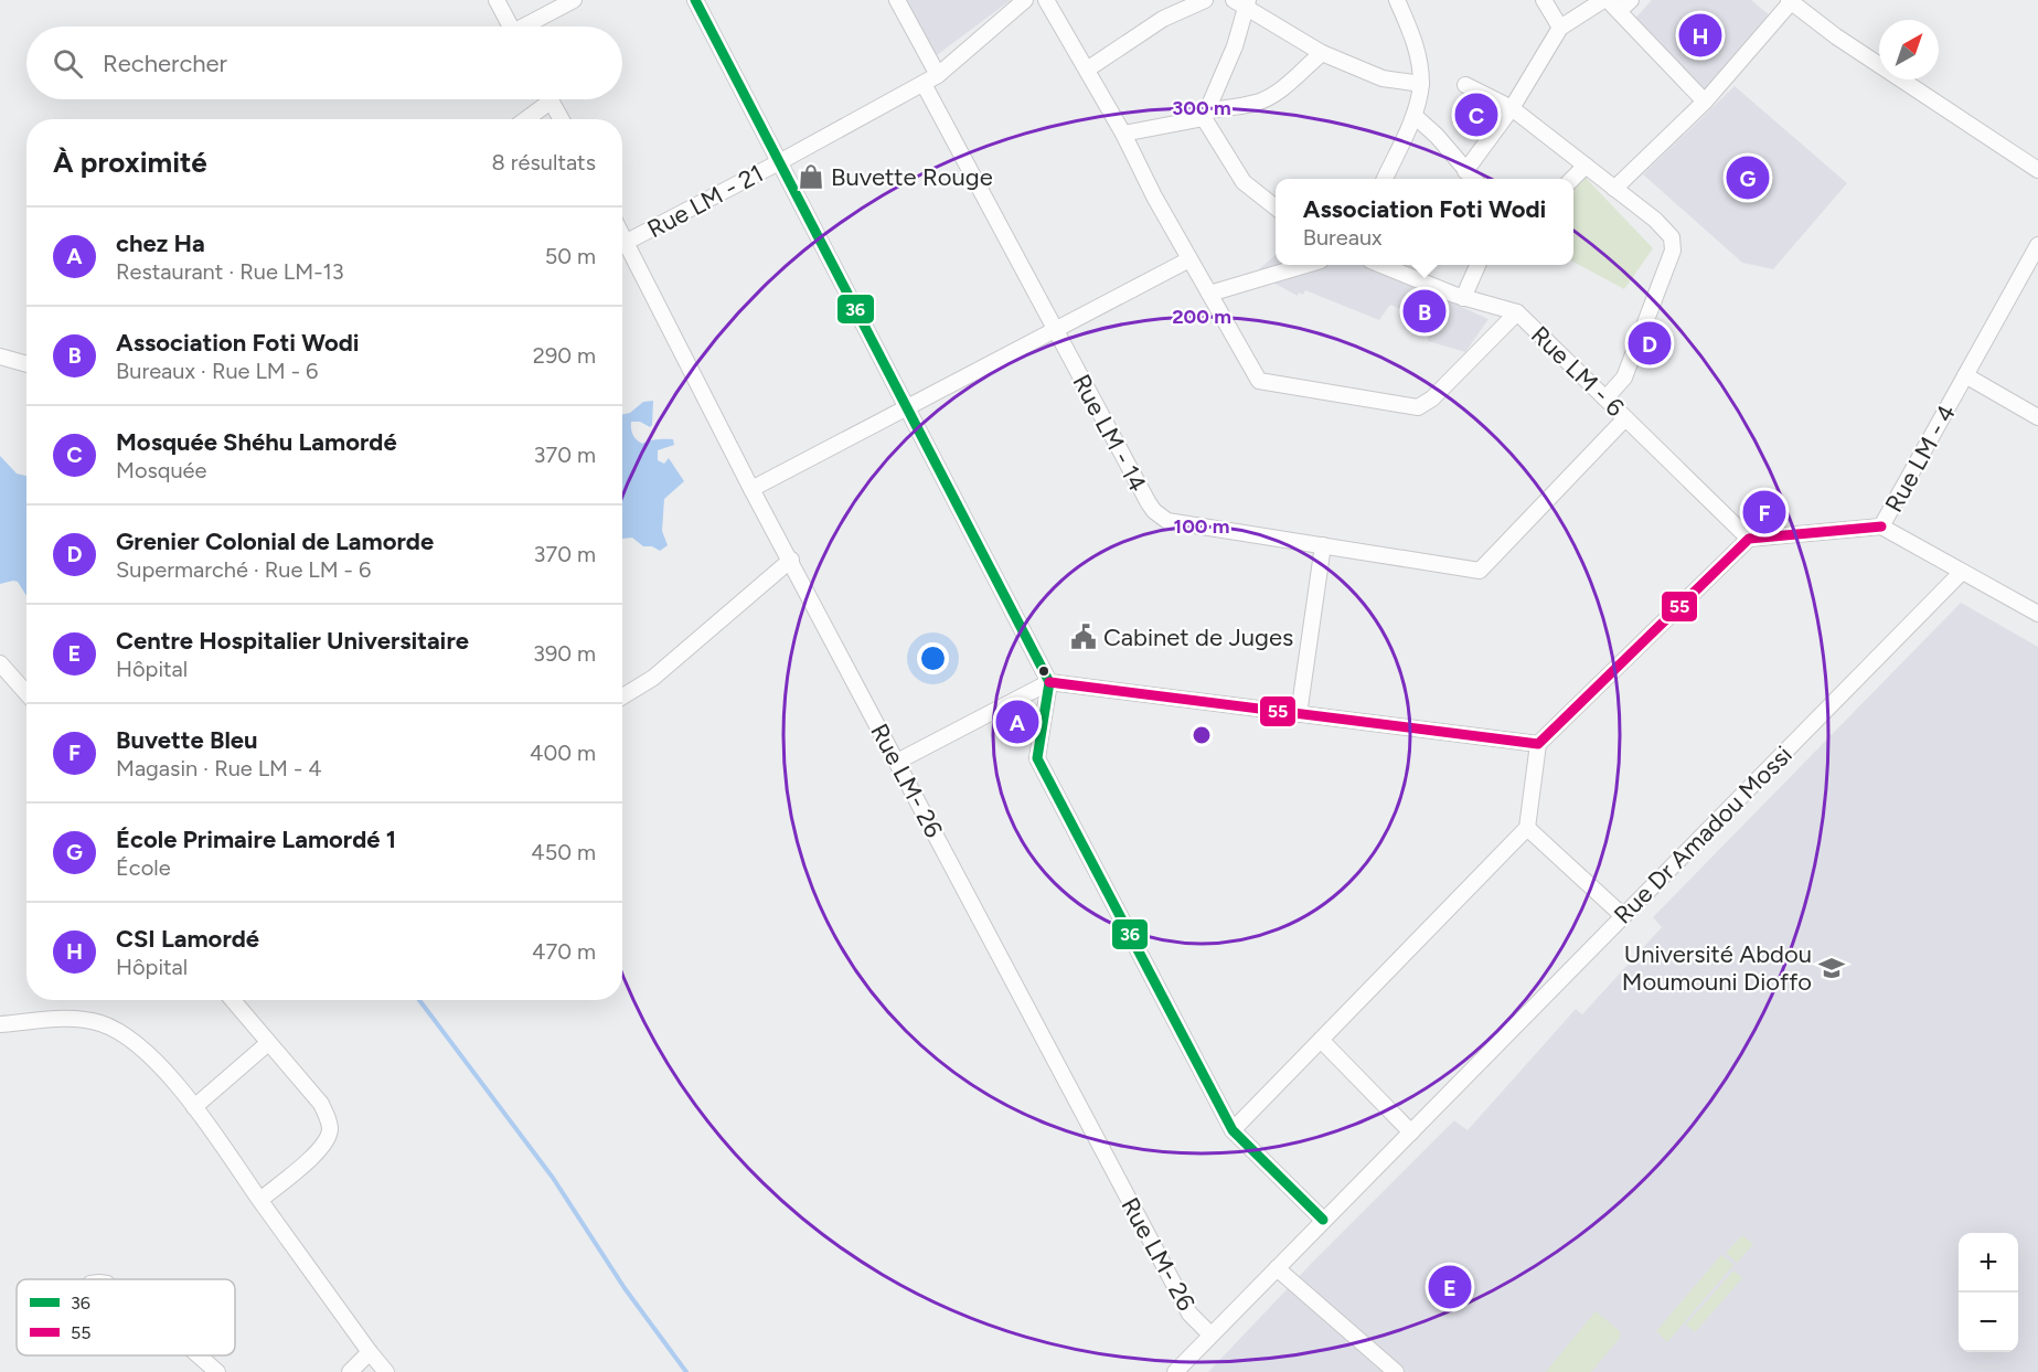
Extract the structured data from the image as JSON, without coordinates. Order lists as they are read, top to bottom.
{
  "streets": {
    "street": [
      "Rue LM - 21",
      "Rue LM - 6",
      "Rue LM - 14",
      "Rue LM - 4",
      "Rue LM- 26",
      "Rue Dr Amadou Mossi"
    ]
  },
  "crossings": [
    ["Rue LM - 21", "Rue LM - 14"],
    ["Rue LM - 21", "Rue LM- 26"],
    ["Rue LM - 6", "Rue LM - 14"],
    ["Rue LM - 6", "Rue LM - 4"],
    ["Rue LM- 26", "Rue Dr Amadou Mossi"]
  ],
  "places": {
    "shop": ["Buvette Rouge"],
    "public building": ["Cabinet de Juges"],
    "school or university": ["Université Abdou Moumouni Dioffo"]
  },
  "lines": ["transit line 36", "transit line 55"],
  "legend": ["36", "55"],
  "north": "top right",
  "page": {
    "pins": [
      "H",
      "C",
      "G",
      "B",
      "D",
      "F",
      "A",
      "E"
    ],
    "search": "Rechercher",
    "heading": ["À proximité", "8 résultats"],
    "popup": ["Association Foti Wodi", "Bureaux"],
    "list": [
      {
        "mark": "A",
        "name": "chez Ha",
        "note": "Restaurant · Rue LM-13",
        "value": "50 m"
      },
      {
        "mark": "B",
        "name": "Association Foti Wodi",
        "note": "Bureaux · Rue LM - 6",
        "value": "290 m"
      },
      {
        "mark": "C",
        "name": "Mosquée Shéhu Lamordé",
        "note": "Mosquée",
        "value": "370 m"
      },
      {
        "mark": "D",
        "name": "Grenier Colonial de Lamorde",
        "note": "Supermarché · Rue LM - 6",
        "value": "370 m"
      },
      {
        "mark": "E",
        "name": "Centre Hospitalier Universitaire",
        "note": "Hôpital",
        "value": "390 m"
      },
      {
        "mark": "F",
        "name": "Buvette Bleu",
        "note": "Magasin · Rue LM - 4",
        "value": "400 m"
      },
      {
        "mark": "G",
        "name": "École Primaire Lamordé 1",
        "note": "École",
        "value": "450 m"
      },
      {
        "mark": "H",
        "name": "CSI Lamordé",
        "note": "Hôpital",
        "value": "470 m"
      }
    ],
    "map_buttons": ["+", "−"]
  },
  "rings": ["300 m", "200 m", "100 m"]
}
